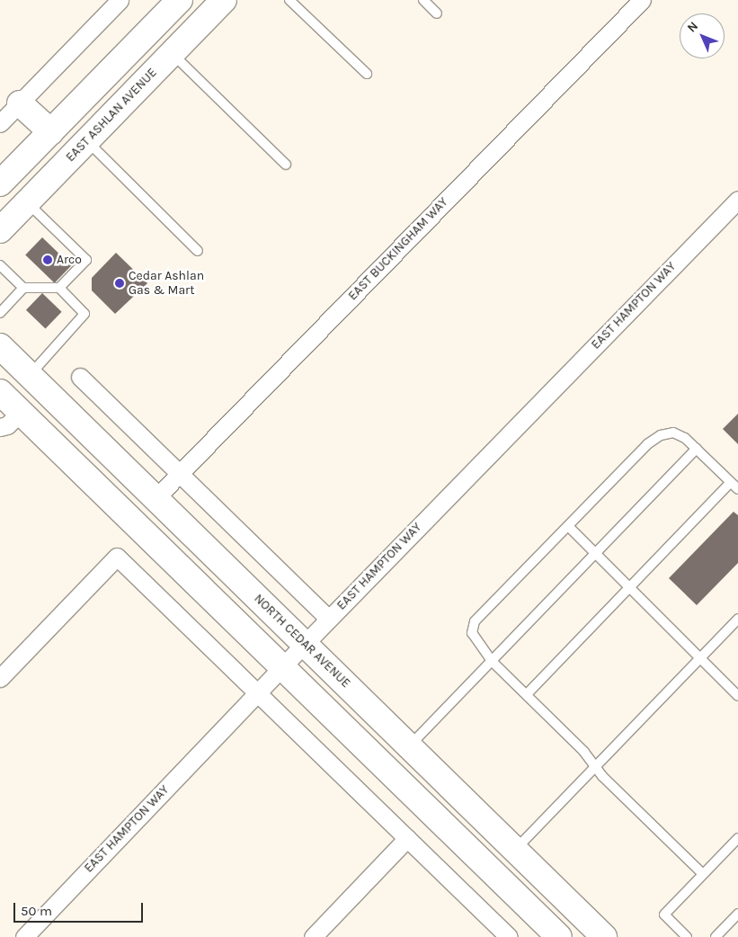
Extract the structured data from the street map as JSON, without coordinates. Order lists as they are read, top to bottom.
{
  "streets": {
    "main road": ["EAST ASHLAN AVENUE", "NORTH CEDAR AVENUE"],
    "street": ["EAST BUCKINGHAM WAY", "EAST HAMPTON WAY"]
  },
  "crossings": [
    ["EAST BUCKINGHAM WAY", "NORTH CEDAR AVENUE"],
    ["EAST HAMPTON WAY", "NORTH CEDAR AVENUE"]
  ],
  "places": ["Arco", "Cedar Ashlan Gas & Mart"],
  "scale_bar": "50 m",
  "north": "top left"
}
